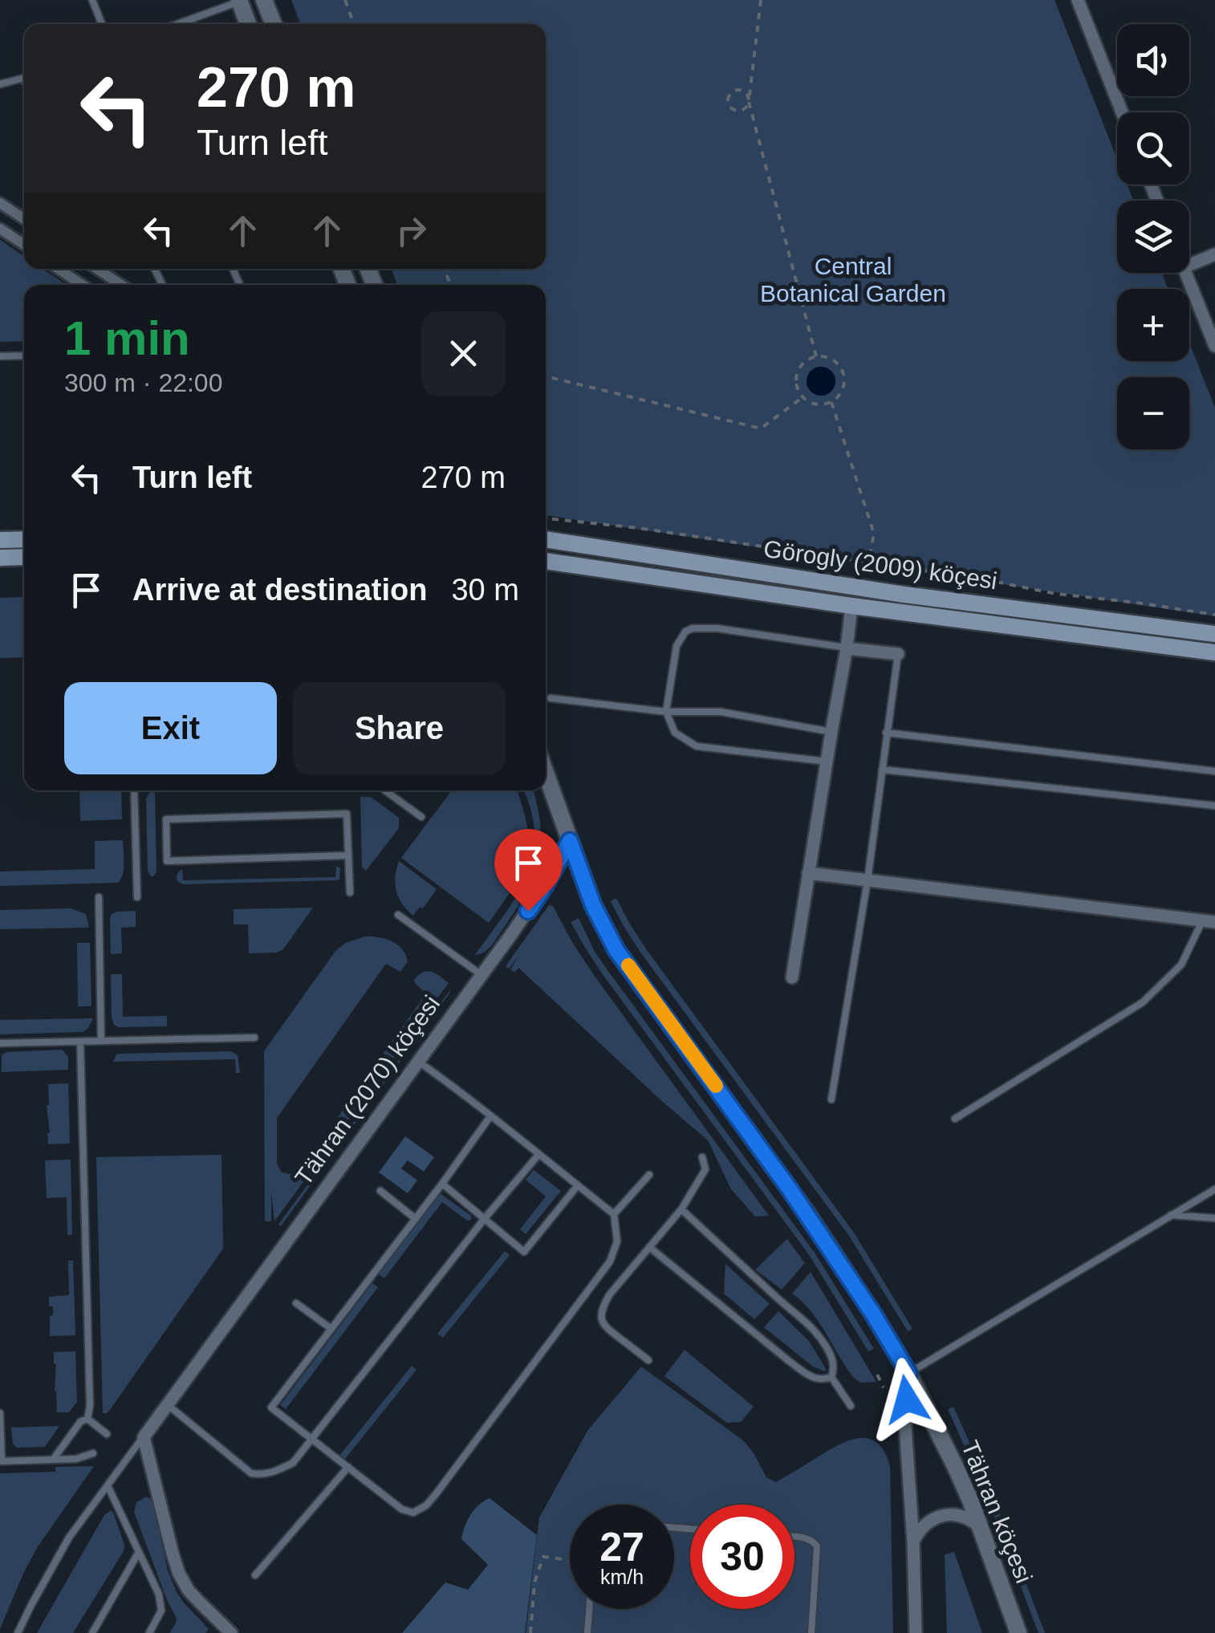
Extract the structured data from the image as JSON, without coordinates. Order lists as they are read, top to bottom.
{
  "streets": {
    "main road": ["Görogly (2009) köçesi"],
    "street": ["Tähran (2070) köçesi", "Tähran köçesi"]
  },
  "crossings": [
    ["Tähran (2070) köçesi", "Tähran köçesi"]
  ],
  "parks": ["Central Botanical Garden"],
  "page": {
    "map_buttons": ["+", "−"],
    "turn": ["270 m", "Turn left"],
    "heading": ["1 min", "300 m · 22:00"],
    "list": [
      {
        "name": "Turn left",
        "value": "270 m"
      },
      {
        "name": "Arrive at destination",
        "value": "30 m"
      }
    ],
    "buttons": ["Exit", "Share"],
    "speed": "27 km/h",
    "limit": "30"
  }
}
